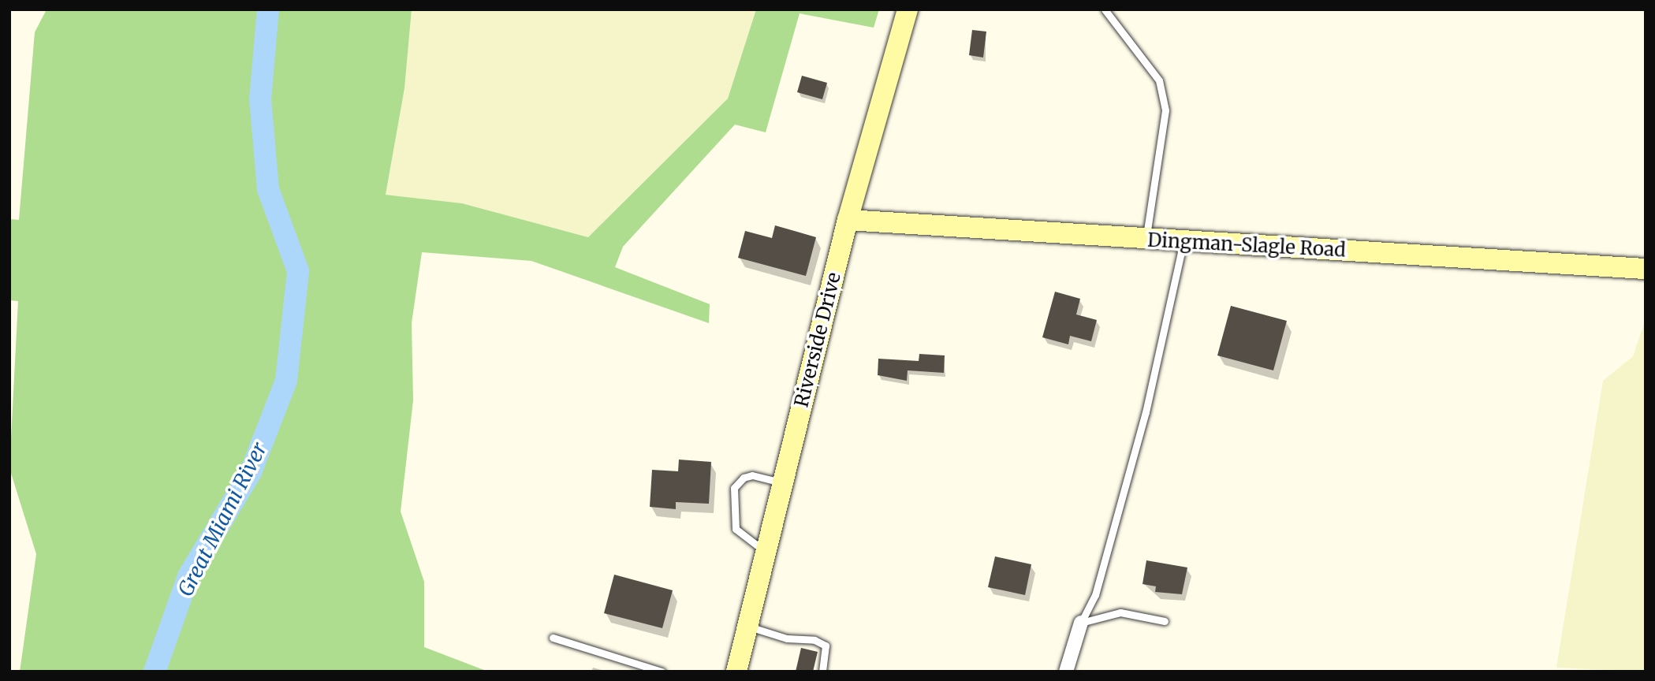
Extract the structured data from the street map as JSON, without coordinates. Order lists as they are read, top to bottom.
{
  "streets": {
    "street": ["Dingman-Slagle Road", "Riverside Drive"]
  },
  "crossings": [
    ["Dingman-Slagle Road", "Riverside Drive"]
  ],
  "water": ["Great Miami River"]
}
